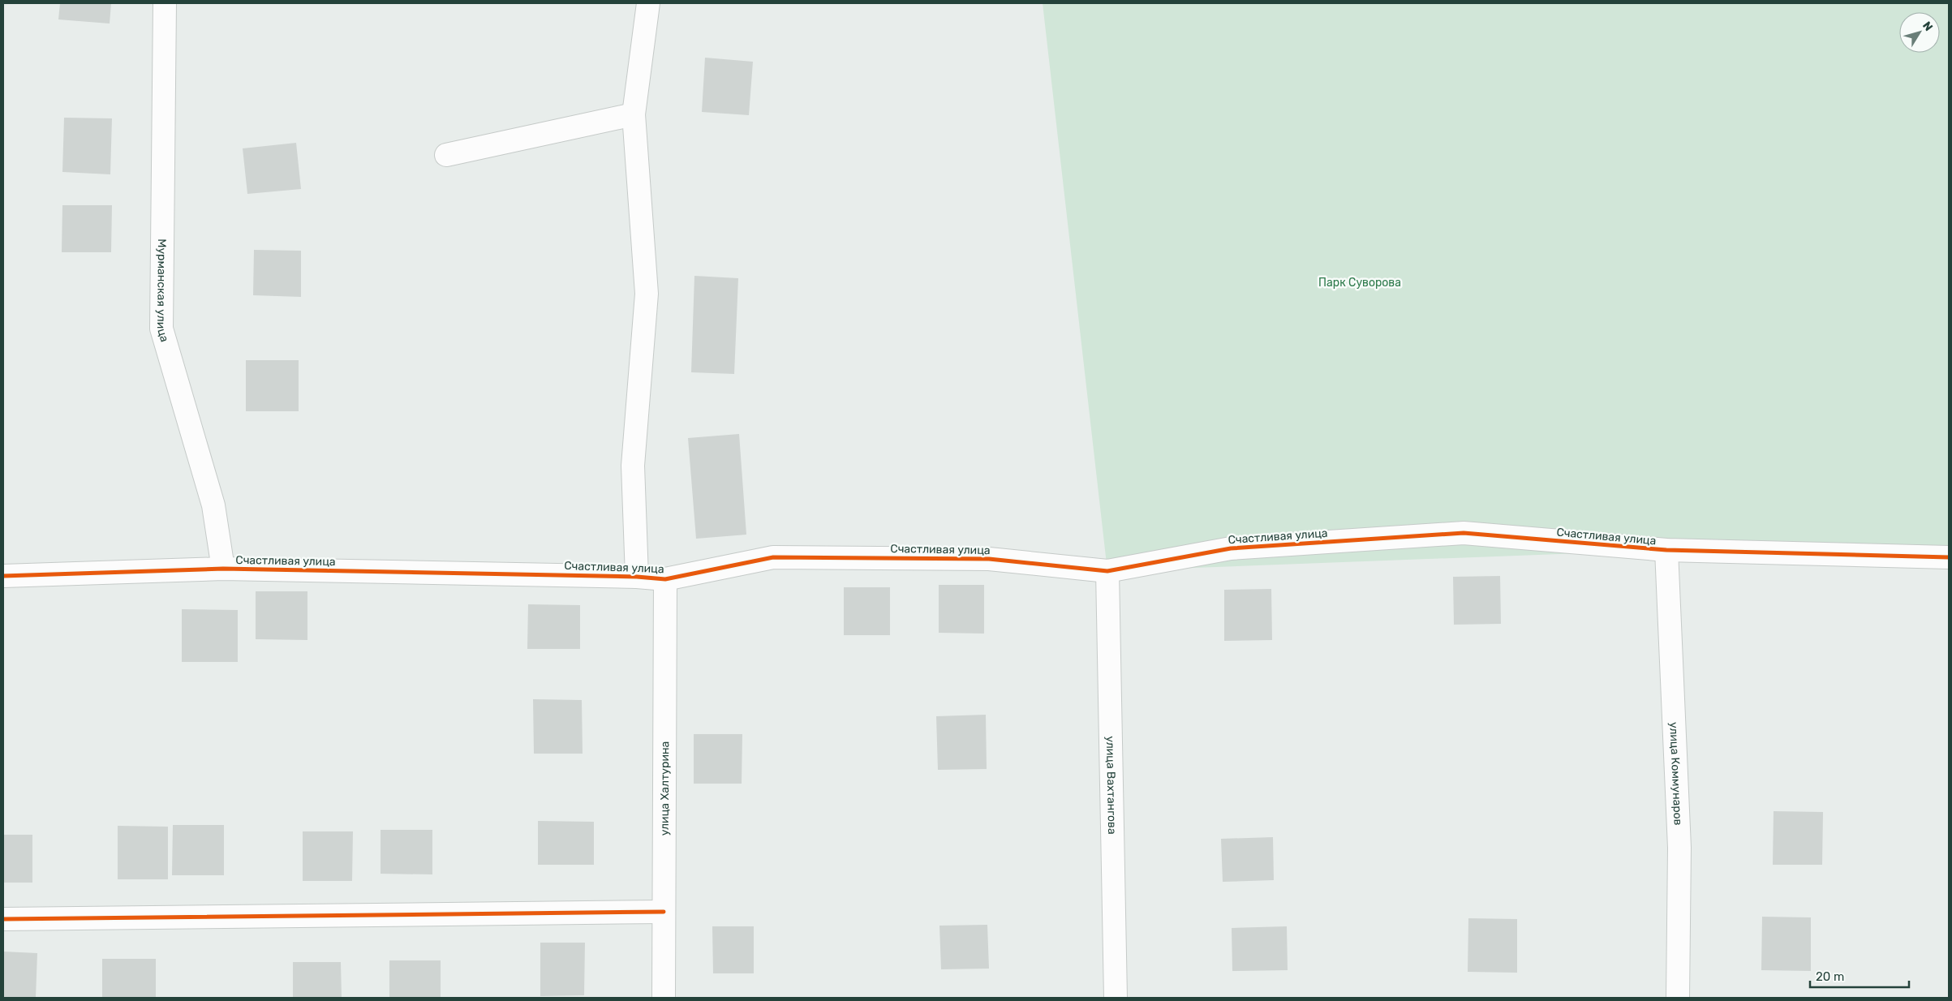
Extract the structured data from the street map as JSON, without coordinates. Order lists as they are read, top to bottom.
{
  "streets": {
    "street": [
      "Мурманская улица",
      "Счастливая улица",
      "улица Коммунаров",
      "улица Вахтангова",
      "улица Халтурина"
    ]
  },
  "crossings": [
    ["Мурманская улица", "Счастливая улица"],
    ["Счастливая улица", "улица Коммунаров"],
    ["Счастливая улица", "улица Вахтангова"],
    ["Счастливая улица", "улица Халтурина"]
  ],
  "parks": ["Парк Суворова"],
  "scale_bar": "20 m",
  "north": "top right"
}
